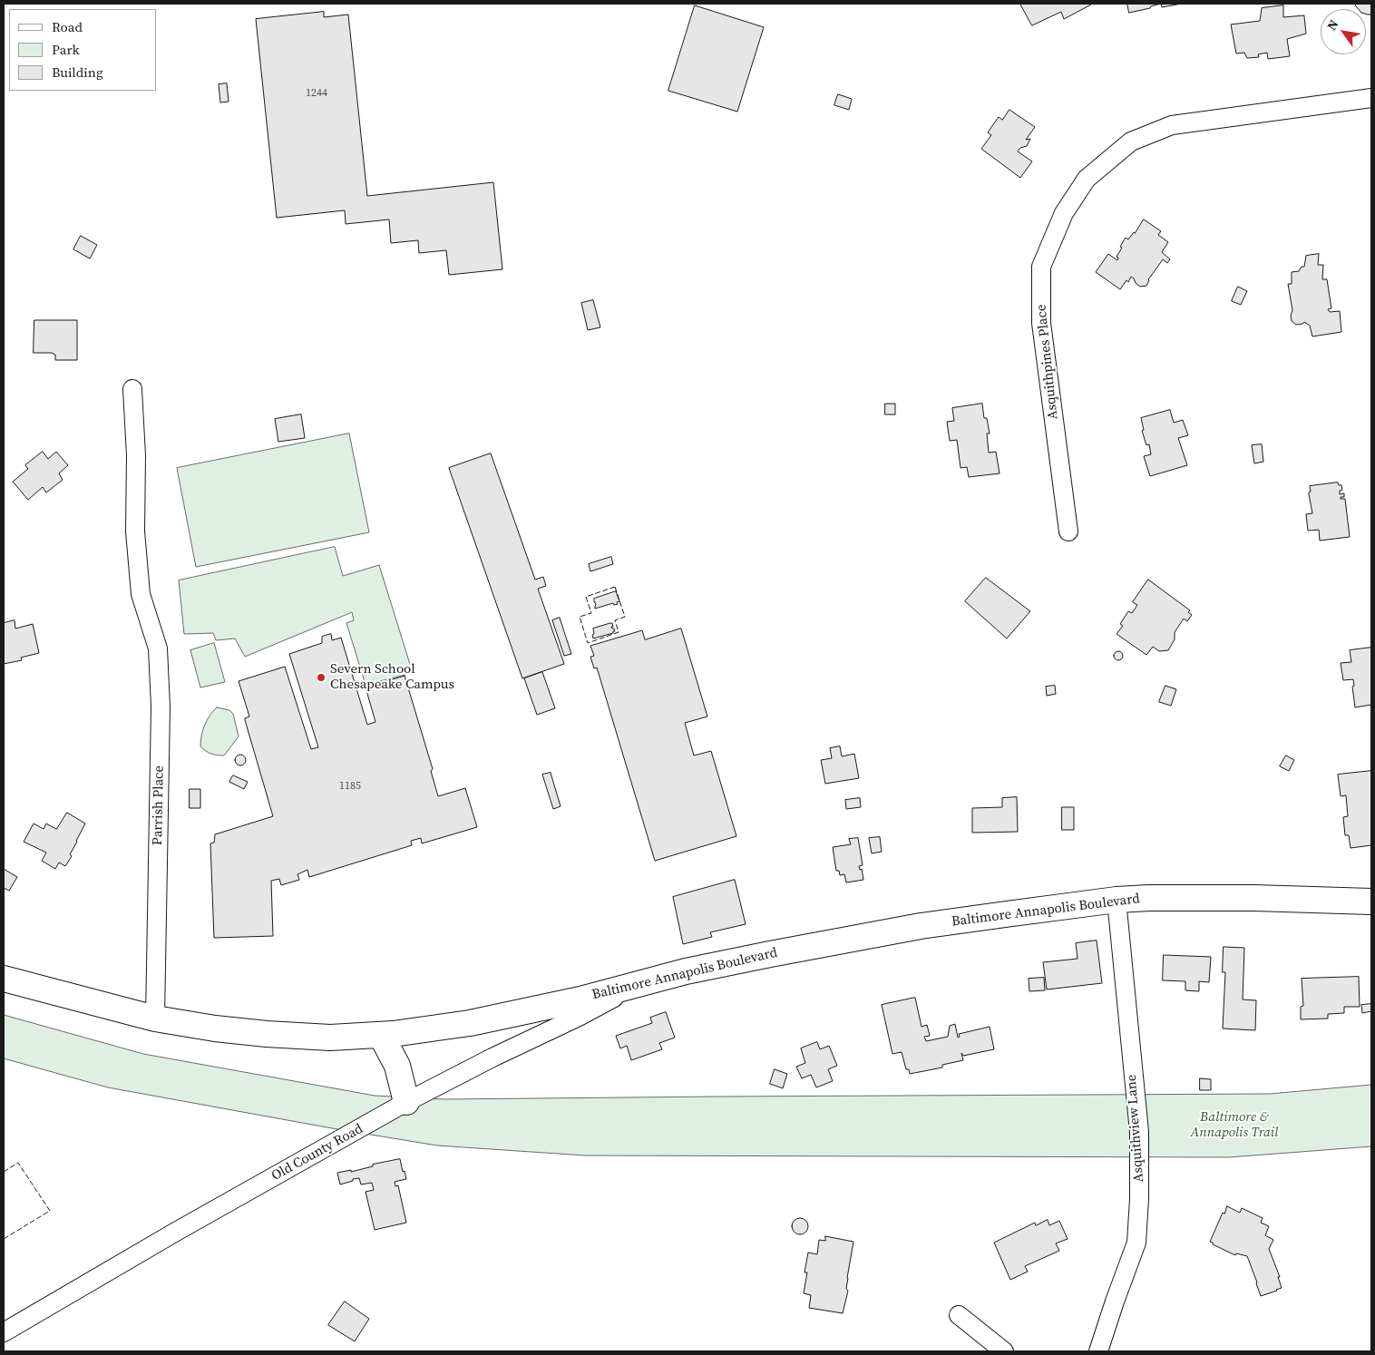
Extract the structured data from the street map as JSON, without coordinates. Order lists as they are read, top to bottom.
{
  "streets": {
    "street": [
      "Asquithpines Place",
      "Parrish Place",
      "Baltimore Annapolis Boulevard",
      "Asquithview Lane",
      "Old County Road"
    ]
  },
  "crossings": [
    ["Parrish Place", "Baltimore Annapolis Boulevard"],
    ["Baltimore Annapolis Boulevard", "Asquithview Lane"],
    ["Baltimore Annapolis Boulevard", "Old County Road"]
  ],
  "parks": ["Baltimore & Annapolis Trail"],
  "places": ["Severn School Chesapeake Campus"],
  "house_numbers": ["1244", "1185"],
  "legend": ["Road", "Park", "Building"],
  "north": "top left"
}
